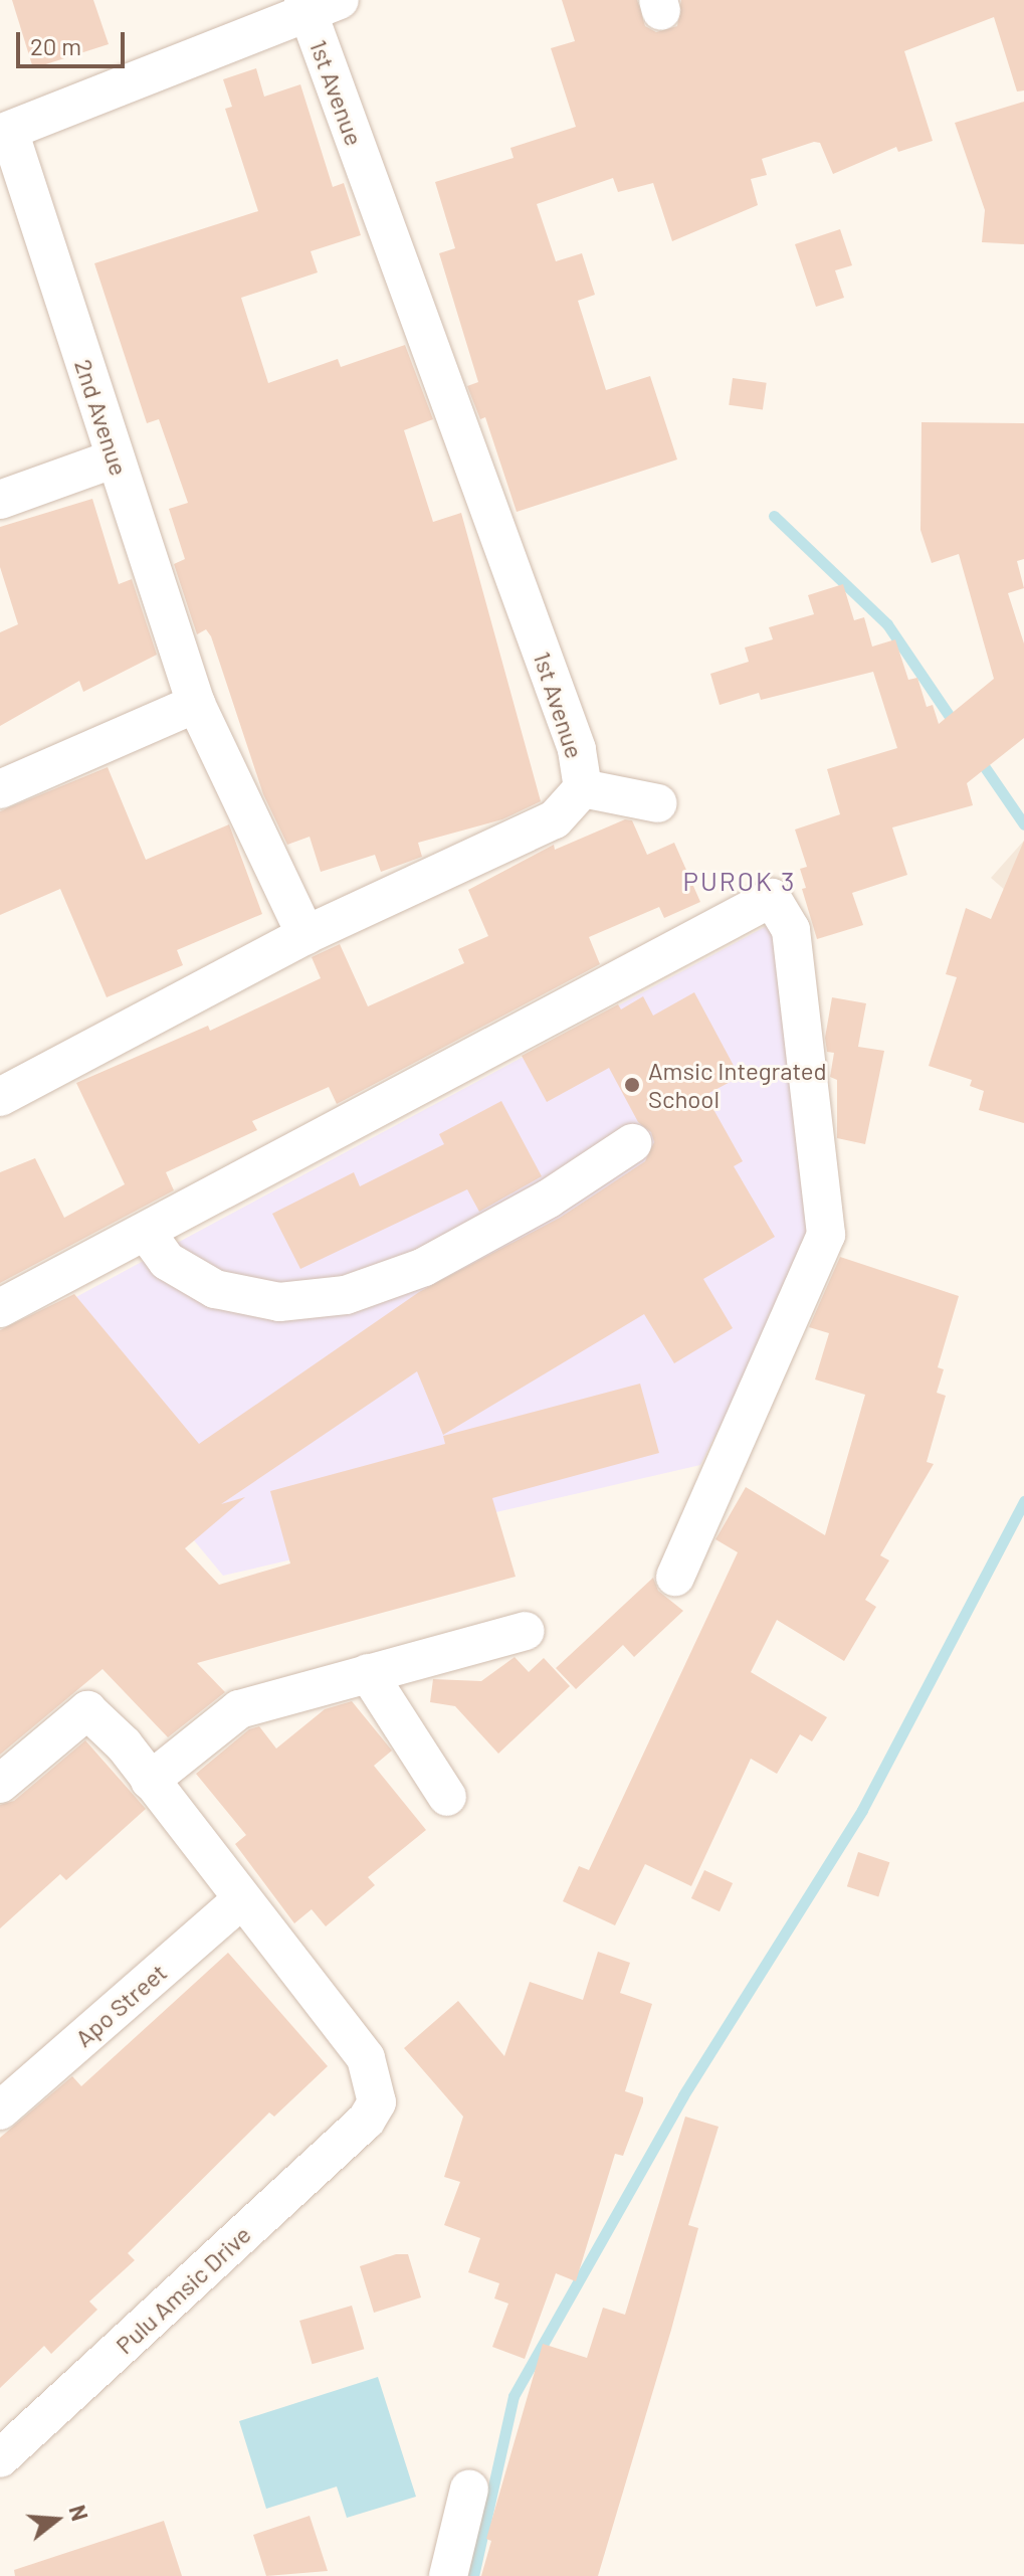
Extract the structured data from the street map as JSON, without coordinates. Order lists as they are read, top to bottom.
{
  "streets": {
    "street": [
      "1st Avenue",
      "2nd Avenue",
      "Apo Street",
      "Pulu Amsic Drive"
    ]
  },
  "crossings": [
    ["1st Avenue", "2nd Avenue"],
    ["Apo Street", "Pulu Amsic Drive"]
  ],
  "districts": ["PUROK 3"],
  "places": ["Amsic Integrated School"],
  "scale_bar": "20 m",
  "north": "right"
}
